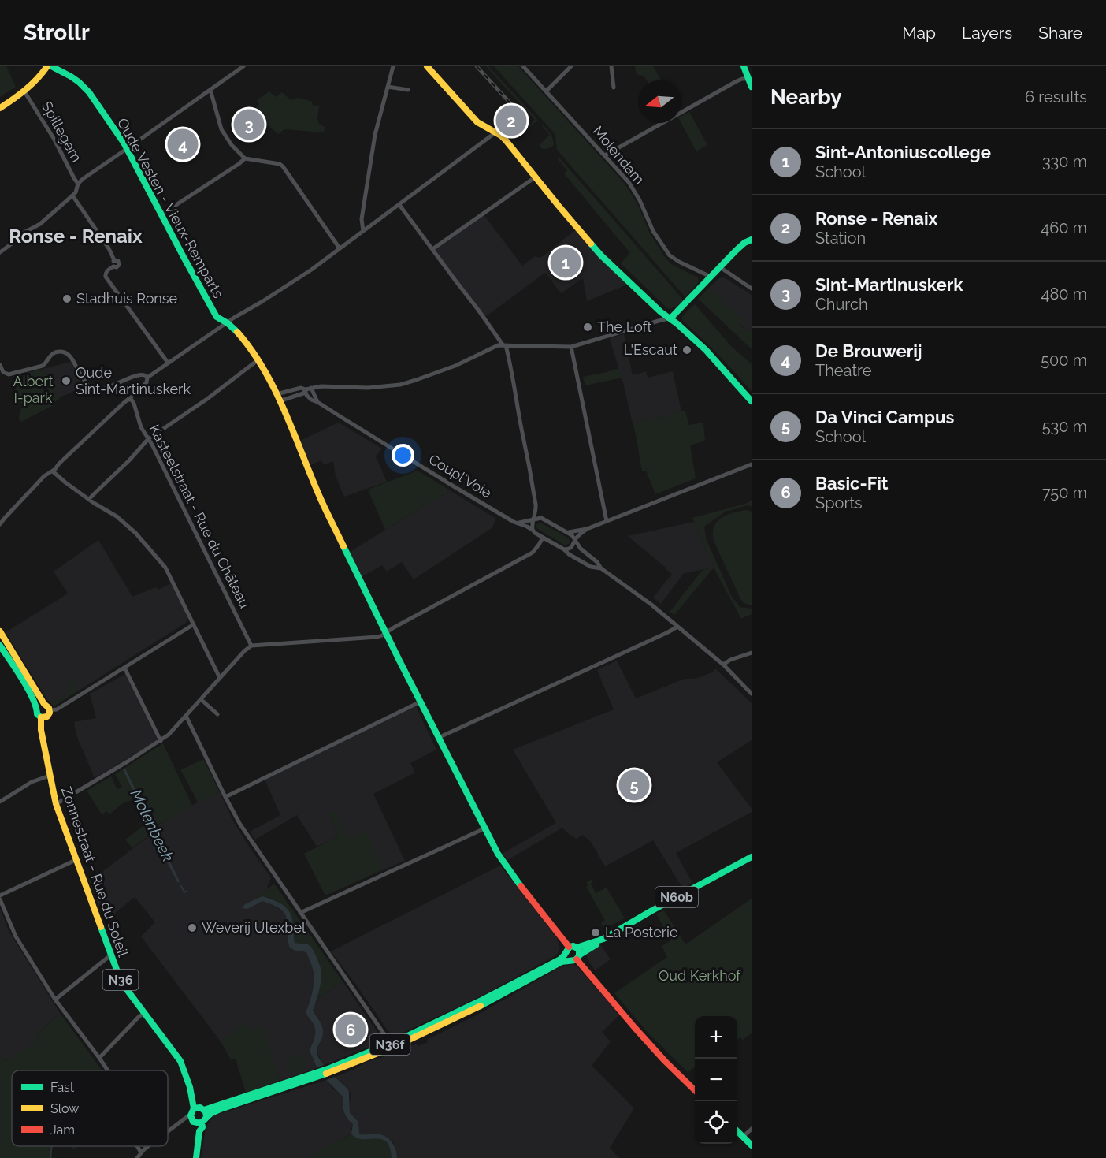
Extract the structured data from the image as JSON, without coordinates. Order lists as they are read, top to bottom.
{
  "streets": {
    "main road": [
      "Oude Vesten - Vieux-Remparts",
      "Zonnestraat - Rue du Soleil",
      "N60b",
      "N36",
      "N36f"
    ],
    "street": [
      "Spillegem",
      "Molendam",
      "Coupl'Voie",
      "Kasteelstraat - Rue du Château"
    ]
  },
  "crossings": [
    ["Oude Vesten - Vieux-Remparts", "N60b"],
    ["Oude Vesten - Vieux-Remparts", "N36f"],
    ["Zonnestraat - Rue du Soleil", "N36"],
    ["Zonnestraat - Rue du Soleil", "N36f"],
    ["N60b", "N36f"],
    ["N36", "N36f"]
  ],
  "districts": ["Ronse - Renaix"],
  "water": ["Molenbeek"],
  "parks": ["Albert I-park", "Oud Kerkhof"],
  "places": [
    "Stadhuis Ronse",
    "The Loft",
    "L'Escaut",
    "Oude Sint-Martinuskerk",
    "Weverij Utexbel",
    "La Posterie"
  ],
  "legend": ["Fast", "Slow", "Jam"],
  "north": "left",
  "page": {
    "header": "Strollr",
    "nav": ["Map", "Layers", "Share"],
    "heading": ["Nearby", "6 results"],
    "pins": [
      "2",
      "3",
      "4",
      "1",
      "5",
      "6"
    ],
    "list": [
      {
        "mark": "1",
        "name": "Sint-Antoniuscollege",
        "note": "School",
        "value": "330 m"
      },
      {
        "mark": "2",
        "name": "Ronse - Renaix",
        "note": "Station",
        "value": "460 m"
      },
      {
        "mark": "3",
        "name": "Sint-Martinuskerk",
        "note": "Church",
        "value": "480 m"
      },
      {
        "mark": "4",
        "name": "De Brouwerij",
        "note": "Theatre",
        "value": "500 m"
      },
      {
        "mark": "5",
        "name": "Da Vinci Campus",
        "note": "School",
        "value": "530 m"
      },
      {
        "mark": "6",
        "name": "Basic-Fit",
        "note": "Sports",
        "value": "750 m"
      }
    ],
    "map_buttons": ["+", "−"]
  }
}
